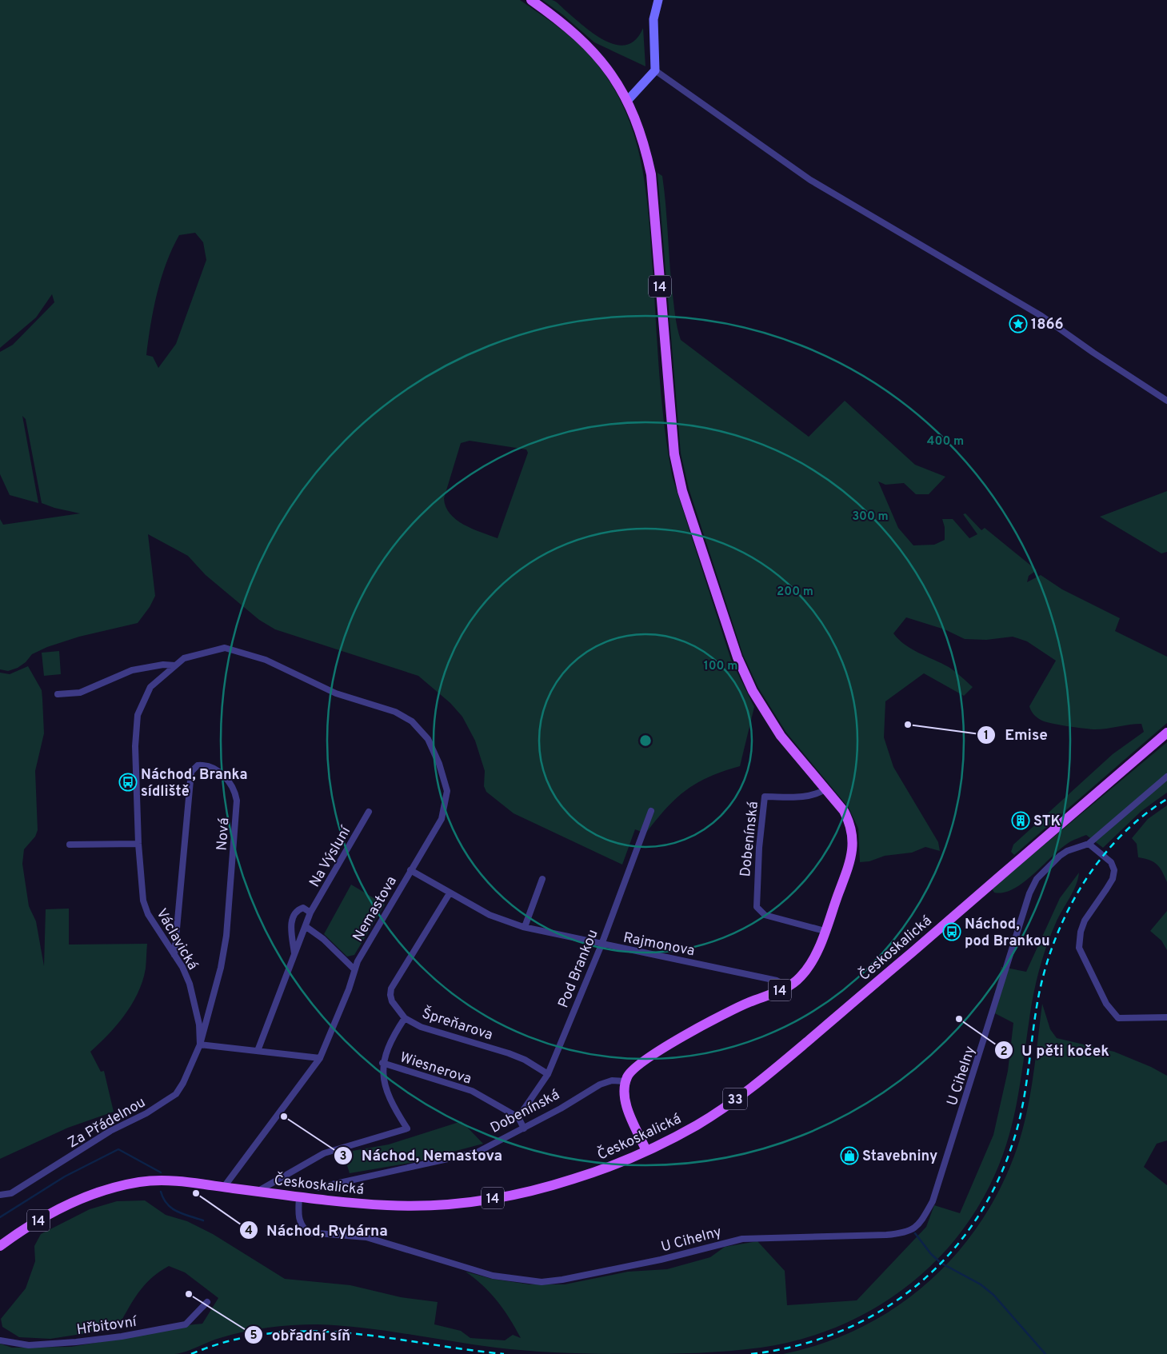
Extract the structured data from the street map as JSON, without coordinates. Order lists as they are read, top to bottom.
{
  "streets": {
    "main road": ["14", "Českoskalická", "33"],
    "street": [
      "Nová",
      "Dobenínská",
      "Na Výsluní",
      "Nemastova",
      "Václavická",
      "Rajmonova",
      "Pod Brankou",
      "Špreňarova",
      "Wiesnerova",
      "U Cihelny",
      "Za Přádelnou",
      "Hřbitovní"
    ]
  },
  "crossings": [
    ["14", "Dobenínská"],
    ["14", "Rajmonova"],
    ["Nová", "Václavická"],
    ["Nová", "Za Přádelnou"],
    ["Nemastova", "Václavická"],
    ["Nemastova", "Rajmonova"],
    ["Nemastova", "Českoskalická"],
    ["Václavická", "Za Přádelnou"],
    ["Rajmonova", "Pod Brankou"],
    ["Rajmonova", "Špreňarova"],
    ["Českoskalická", "Wiesnerova"],
    ["Českoskalická", "U Cihelny"],
    ["Pod Brankou", "Špreňarova"],
    ["Pod Brankou", "Wiesnerova"]
  ],
  "places": {
    "place": ["1866"],
    "other": [
      "Emise",
      "U pěti koček",
      "Náchod, Nemastova",
      "Náchod, Rybárna",
      "obřadní síň"
    ],
    "bus stop": ["Náchod, Branka sídliště", "Náchod, pod Brankou"],
    "building": ["STK"],
    "shop": ["Stavebniny"]
  },
  "rings": [
    "400 m",
    "300 m",
    "200 m",
    "100 m"
  ]
}
